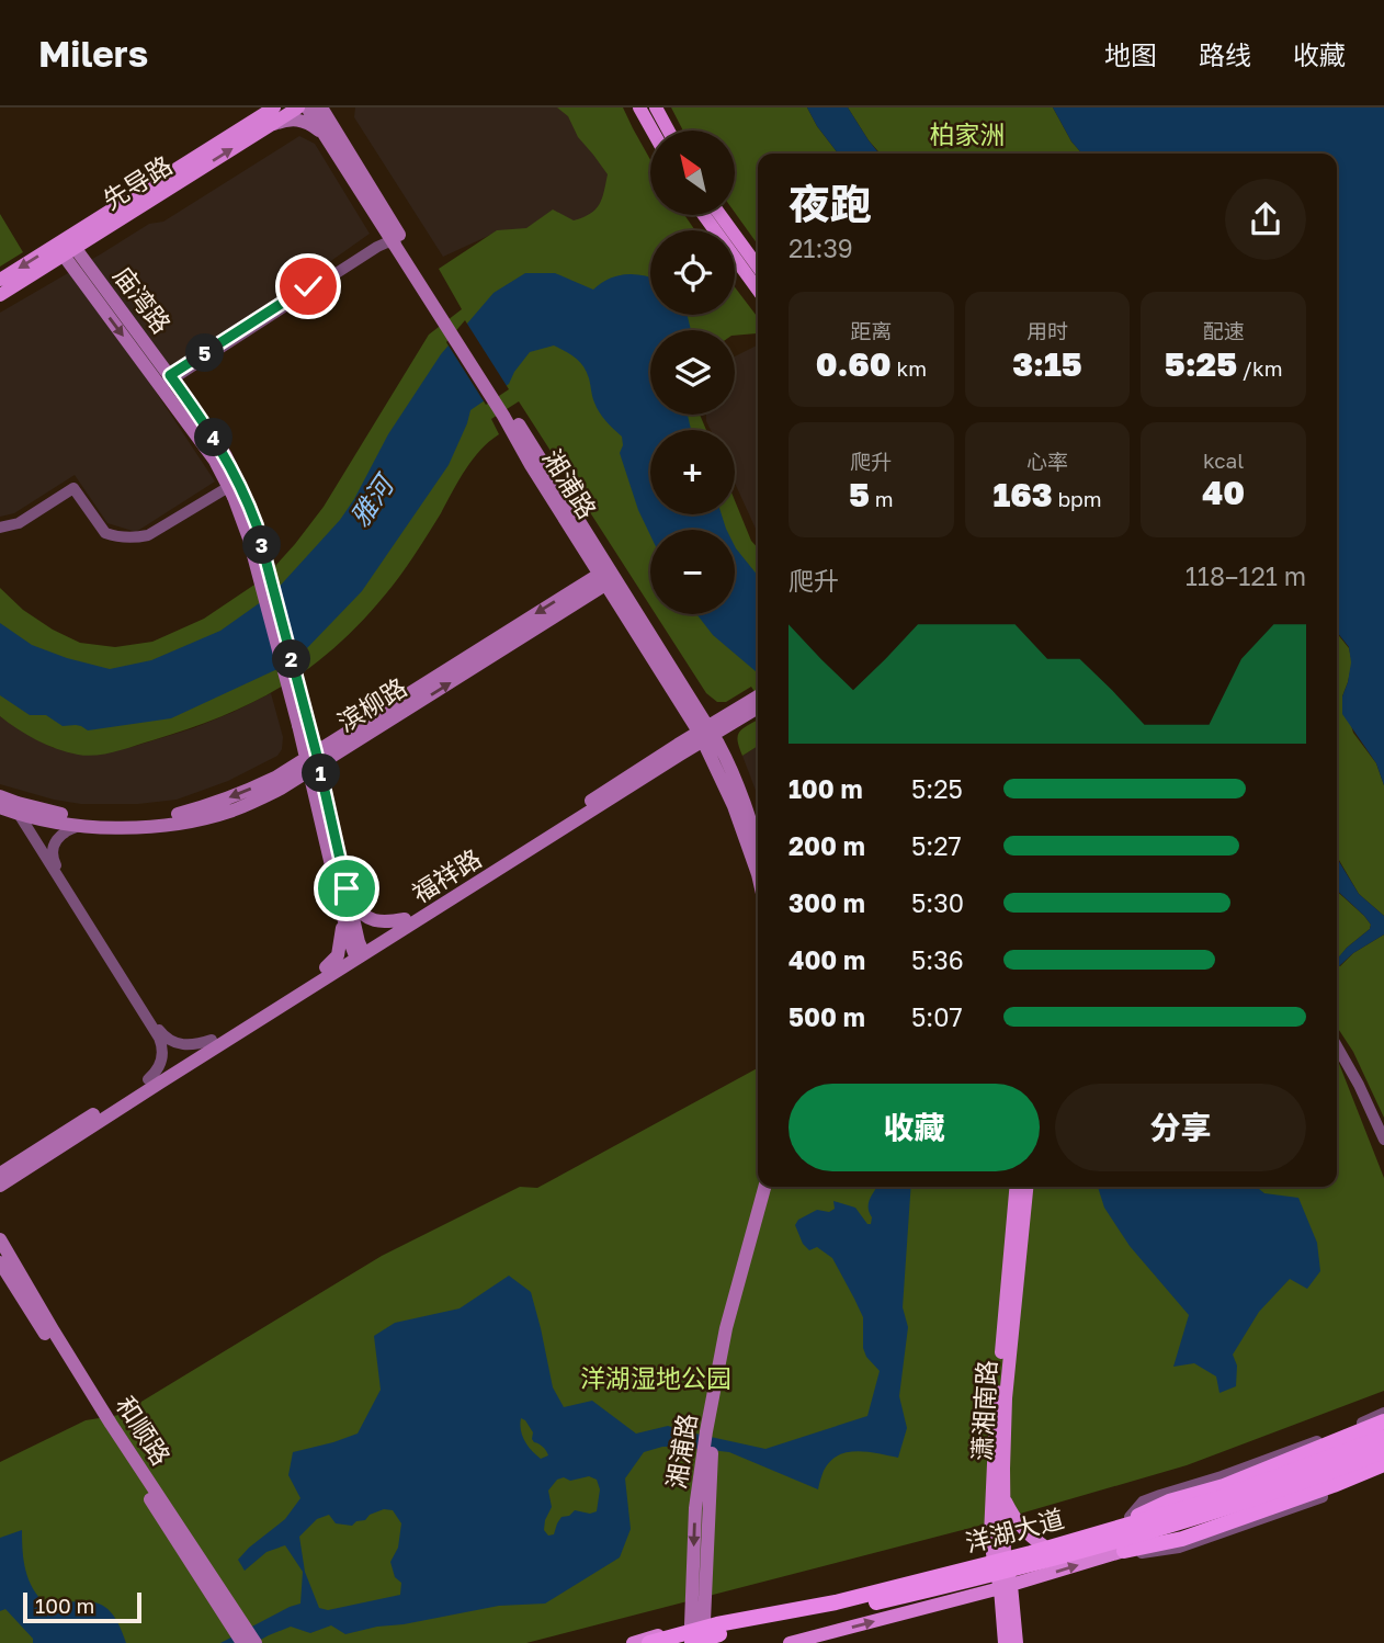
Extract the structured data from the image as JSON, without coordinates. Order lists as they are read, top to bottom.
{
  "streets": {
    "highway": ["洋湖大道"],
    "main road": [
      "先导路",
      "庙湾路",
      "湘浦路",
      "滨柳路",
      "福祥路",
      "潇湘南路",
      "和顺路"
    ]
  },
  "crossings": [
    ["先导路", "庙湾路"],
    ["庙湾路", "滨柳路"],
    ["庙湾路", "福祥路"],
    ["湘浦路", "滨柳路"],
    ["湘浦路", "福祥路"],
    ["湘浦路", "洋湖大道"]
  ],
  "water": ["雅河"],
  "parks": ["柏家洲", "洋湖湿地公园"],
  "scale_bar": "100 m",
  "north": "top left",
  "page": {
    "header": "Milers",
    "nav": ["地图", "路线", "收藏"],
    "map_buttons": ["+", "−"],
    "heading": ["夜跑", "21:39"],
    "stats": [
      ["距离", "0.60 km"],
      ["用时", "3:15"],
      ["配速", "5:25 /km"],
      ["爬升", "5 m"],
      ["心率", "163 bpm"],
      ["kcal", "40"]
    ],
    "pins": [
      "5",
      "4",
      "3",
      "2",
      "1"
    ],
    "chart": ["爬升", "118–121 m"],
    "list": [
      {
        "name": "100 m",
        "note": "5:25"
      },
      {
        "name": "200 m",
        "note": "5:27"
      },
      {
        "name": "300 m",
        "note": "5:30"
      },
      {
        "name": "400 m",
        "note": "5:36"
      },
      {
        "name": "500 m",
        "note": "5:07"
      }
    ],
    "buttons": ["收藏", "分享"],
    "scale": "100 m"
  }
}
